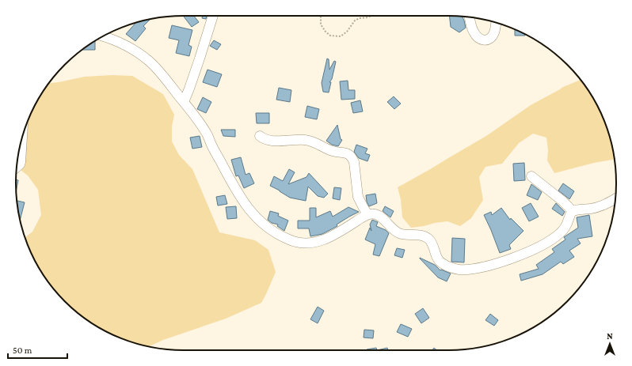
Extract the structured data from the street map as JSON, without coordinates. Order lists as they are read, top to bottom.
{
  "scale_bar": "50 m",
  "north": "top"
}
